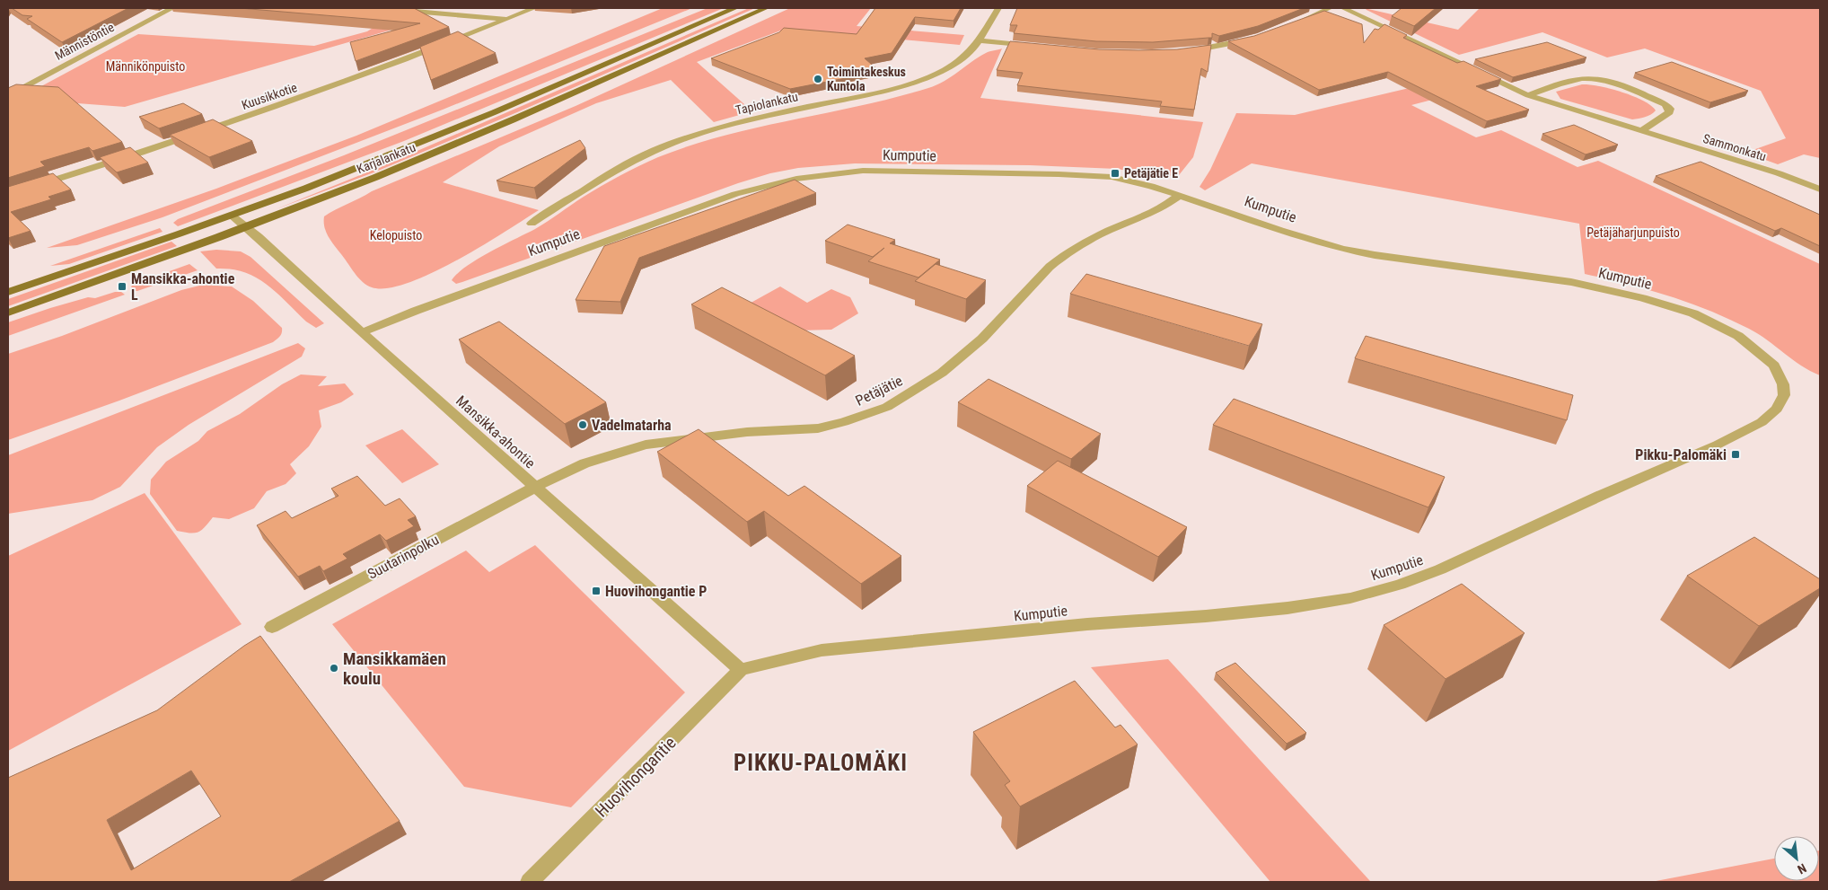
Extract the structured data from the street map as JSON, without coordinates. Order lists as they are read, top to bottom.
{
  "streets": {
    "main road": ["Karjalankatu"],
    "street": [
      "Männistöntie",
      "Kuusikkotie",
      "Tapiolankatu",
      "Sammonkatu",
      "Kumputie",
      "Petäjätie",
      "Mansikka-ahontie",
      "Suutarinpolku",
      "Huovihongantie"
    ]
  },
  "crossings": [
    ["Kumputie", "Petäjätie"],
    ["Kumputie", "Mansikka-ahontie"],
    ["Kumputie", "Huovihongantie"],
    ["Karjalankatu", "Mansikka-ahontie"],
    ["Petäjätie", "Mansikka-ahontie"],
    ["Petäjätie", "Suutarinpolku"],
    ["Mansikka-ahontie", "Suutarinpolku"],
    ["Mansikka-ahontie", "Huovihongantie"]
  ],
  "districts": ["PIKKU-PALOMÄKI"],
  "parks": ["Männikönpuisto", "Petäjäharjunpuisto", "Kelopuisto"],
  "places": {
    "other": ["Toimintakeskus Kuntola", "Vadelmatarha", "Mansikkamäen koulu"],
    "transit": [
      "Petäjätie E",
      "Mansikka-ahontie L",
      "Pikku-Palomäki",
      "Huovihongantie P"
    ]
  },
  "north": "bottom right"
}
